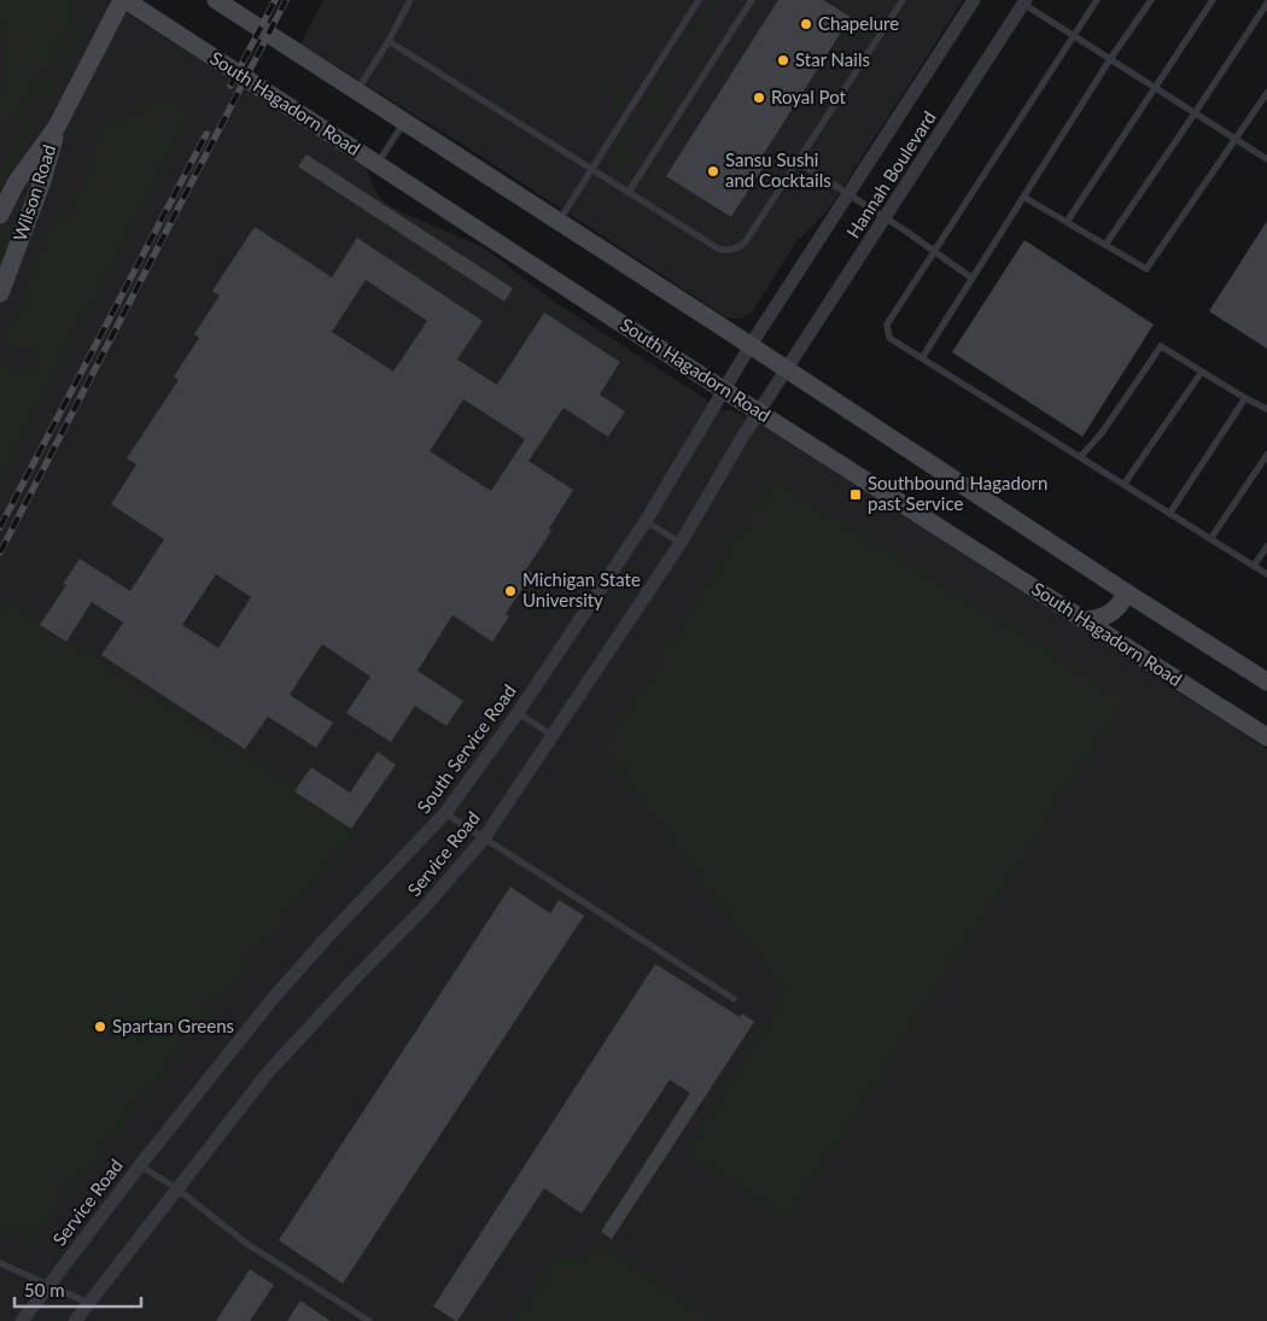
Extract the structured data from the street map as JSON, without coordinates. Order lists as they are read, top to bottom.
{
  "streets": {
    "street": [
      "South Hagadorn Road",
      "Hannah Boulevard",
      "Wilson Road",
      "South Service Road",
      "Service Road"
    ]
  },
  "crossings": [
    ["South Hagadorn Road", "Wilson Road"],
    ["South Hagadorn Road", "South Service Road"],
    ["South Hagadorn Road", "Service Road"],
    ["Hannah Boulevard", "South Service Road"],
    ["Hannah Boulevard", "Service Road"],
    ["South Service Road", "Service Road"]
  ],
  "places": {
    "other": [
      "Chapelure",
      "Star Nails",
      "Royal Pot",
      "Sansu Sushi and Cocktails",
      "Michigan State University",
      "Spartan Greens"
    ],
    "transit": ["Southbound Hagadorn past Service"]
  },
  "scale_bar": "50 m"
}
